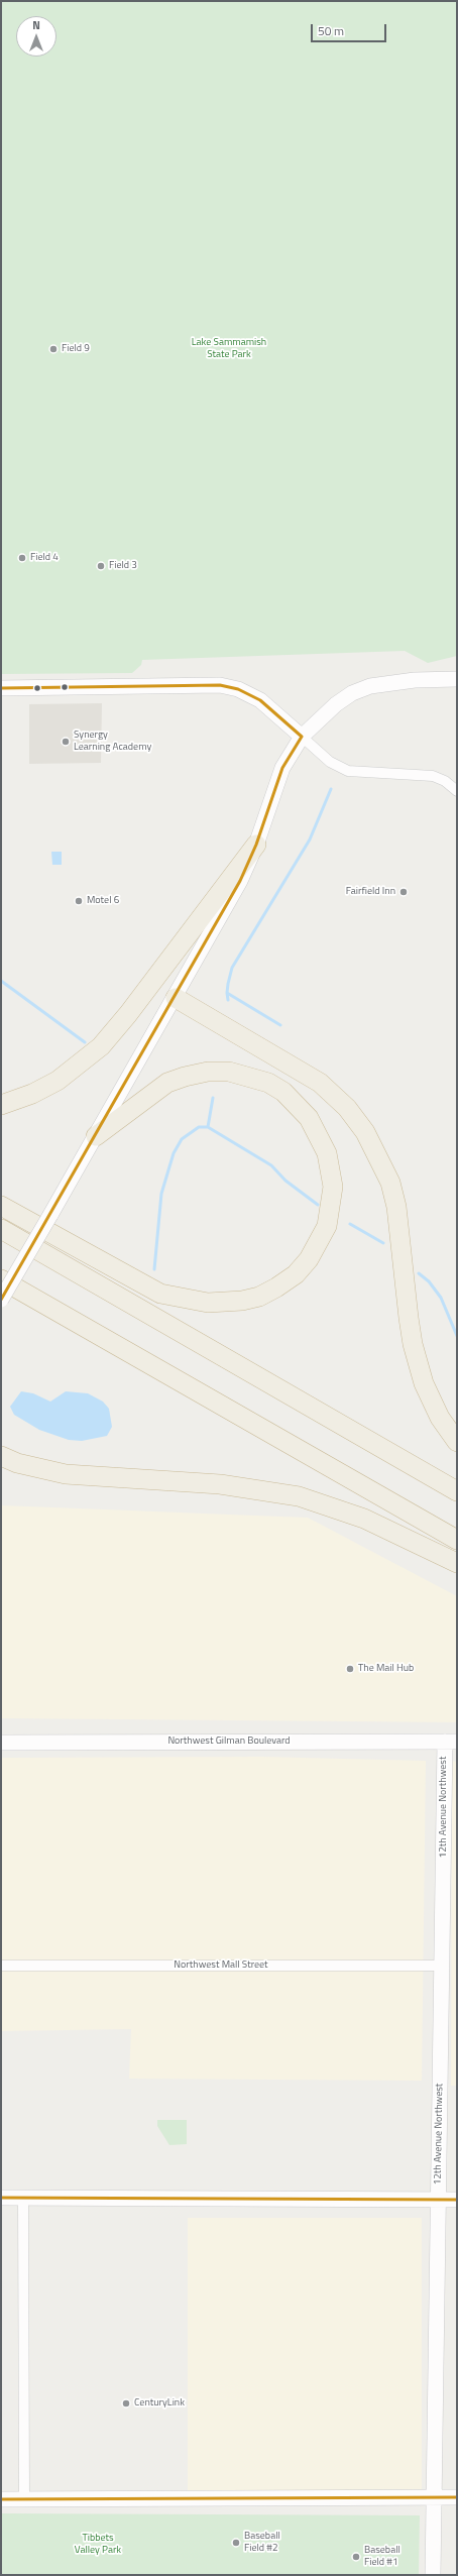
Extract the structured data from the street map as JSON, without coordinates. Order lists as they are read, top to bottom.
{
  "streets": {
    "street": ["Northwest Gilman Boulevard", "12th Avenue Northwest", "Northwest Mall Street"]
  },
  "crossings": [
    ["Northwest Gilman Boulevard", "12th Avenue Northwest"],
    ["12th Avenue Northwest", "Northwest Mall Street"]
  ],
  "parks": ["Lake Sammamish State Park", "Tibbets Valley Park"],
  "places": [
    "Field 9",
    "Field 4",
    "Field 3",
    "Synergy Learning Academy",
    "Fairfield Inn",
    "Motel 6",
    "The Mail Hub",
    "CenturyLink",
    "Baseball Field #2",
    "Baseball Field #1"
  ],
  "scale_bar": "50 m",
  "north": "top"
}
